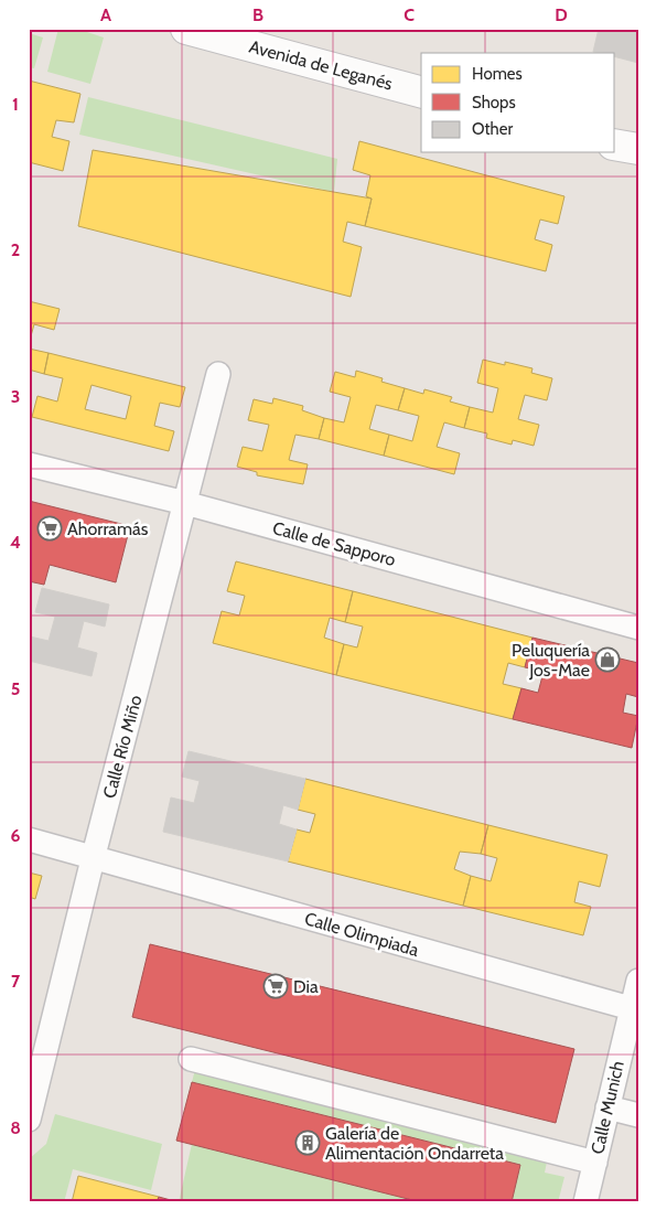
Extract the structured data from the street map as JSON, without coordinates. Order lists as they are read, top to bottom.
{
  "streets": {
    "street": [
      "Avenida de Leganés",
      "Calle de Sapporo",
      "Calle Río Miño",
      "Calle Olimpiada",
      "Calle Munich"
    ]
  },
  "crossings": [
    ["Calle de Sapporo", "Calle Río Miño"],
    ["Calle Río Miño", "Calle Olimpiada"],
    ["Calle Olimpiada", "Calle Munich"]
  ],
  "places": {
    "supermarket": ["Ahorramás", "Dia"],
    "shop": ["Peluquería Jos-Mae"],
    "building": ["Galería de Alimentación Ondarreta"]
  },
  "legend": ["Homes", "Shops", "Other"],
  "grid": {
    "columns": [
      "A",
      "B",
      "C",
      "D"
    ],
    "rows": [
      "1",
      "2",
      "3",
      "4",
      "5",
      "6",
      "7",
      "8"
    ]
  }
}
